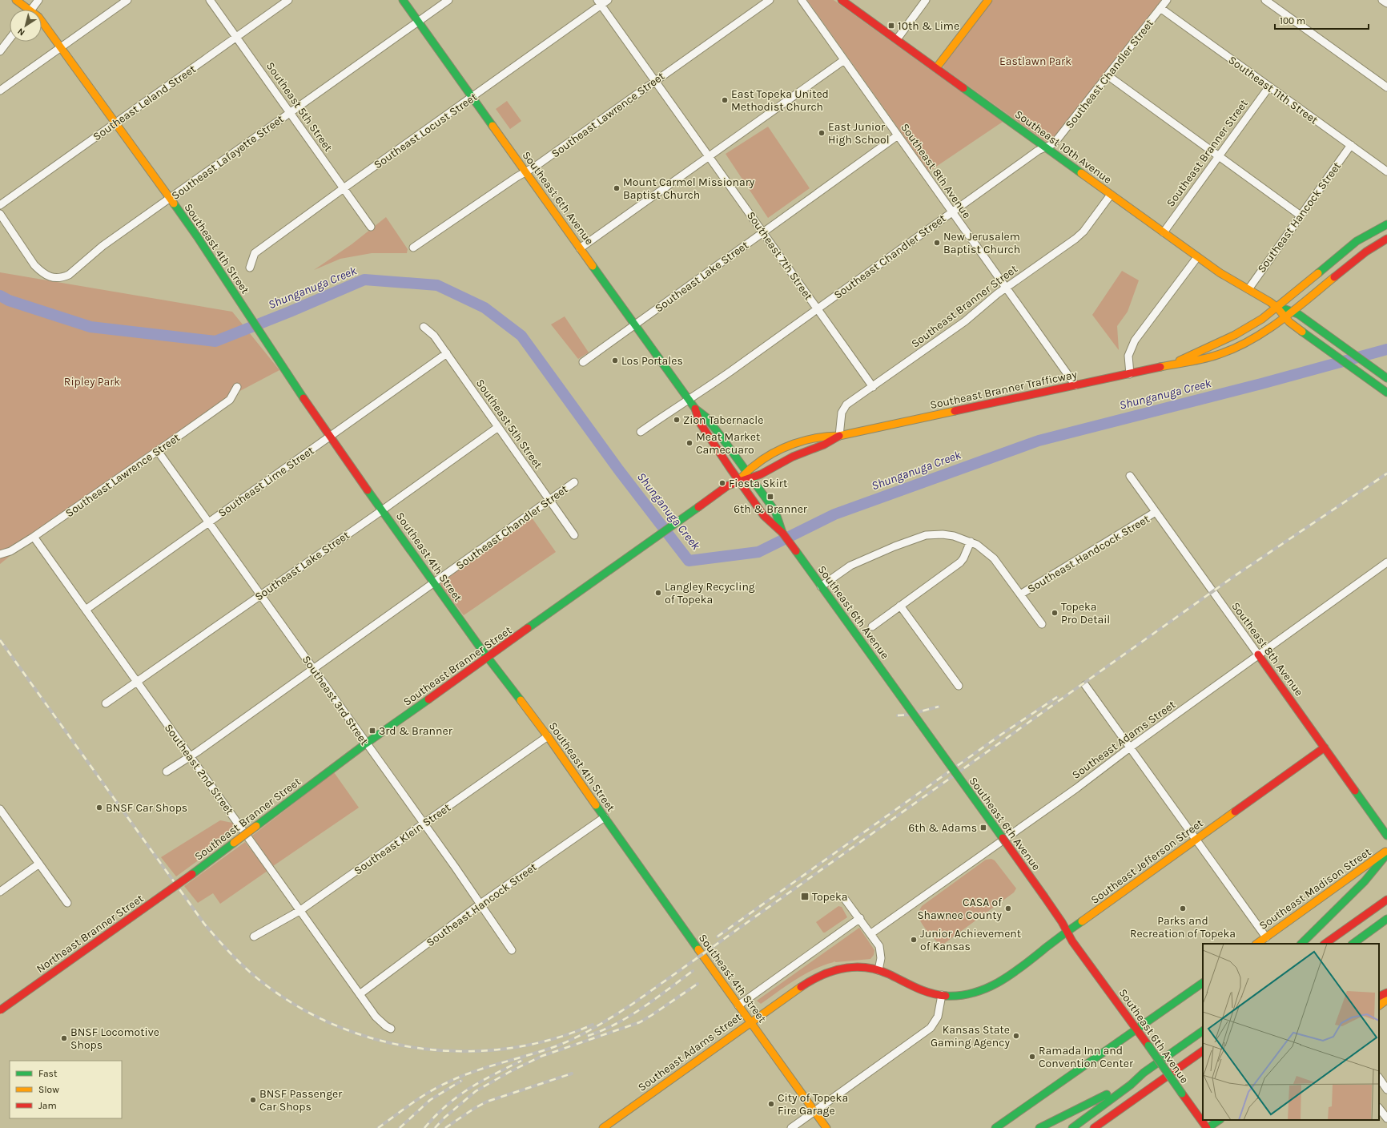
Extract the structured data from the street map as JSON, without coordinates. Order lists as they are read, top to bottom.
{
  "streets": {
    "main road": [
      "Southeast 10th Avenue",
      "Southeast Branner Street",
      "Southeast 8th Avenue",
      "Southeast 6th Avenue",
      "Southeast 4th Street",
      "Southeast Branner Trafficway",
      "Southeast Adams Street",
      "Southeast Jefferson Street",
      "Southeast Madison Street",
      "Northeast Branner Street"
    ],
    "street": [
      "Southeast Chandler Street",
      "Southeast 11th Street",
      "Southeast Leland Street",
      "Southeast 5th Street",
      "Southeast Lawrence Street",
      "Southeast Locust Street",
      "Southeast Lafayette Street",
      "Southeast Hancock Street",
      "Southeast 7th Street",
      "Southeast Lake Street",
      "Southeast Lime Street",
      "Southeast Handcock Street",
      "Southeast 3rd Street",
      "Southeast 2nd Street",
      "Southeast Klein Street"
    ]
  },
  "crossings": [
    ["Southeast Chandler Street", "Southeast 11th Street"],
    ["Southeast Chandler Street", "Southeast 5th Street"],
    ["Southeast Chandler Street", "Southeast 10th Avenue"],
    ["Southeast Chandler Street", "Southeast 8th Avenue"],
    ["Southeast Chandler Street", "Southeast 6th Avenue"],
    ["Southeast Chandler Street", "Southeast 4th Street"],
    ["Southeast Chandler Street", "Southeast 7th Street"],
    ["Southeast Chandler Street", "Southeast 3rd Street"],
    ["Southeast Chandler Street", "Southeast 2nd Street"],
    ["Southeast 11th Street", "Southeast Branner Street"],
    ["Southeast 11th Street", "Southeast Hancock Street"],
    ["Southeast Leland Street", "Southeast 5th Street"],
    ["Southeast Leland Street", "Southeast 4th Street"],
    ["Southeast 5th Street", "Southeast Locust Street"],
    ["Southeast 5th Street", "Southeast Lafayette Street"],
    ["Southeast 5th Street", "Southeast Lake Street"],
    ["Southeast 5th Street", "Southeast Lime Street"],
    ["Southeast Lawrence Street", "Southeast 6th Avenue"],
    ["Southeast Lawrence Street", "Southeast 7th Street"],
    ["Southeast Lawrence Street", "Southeast 3rd Street"],
    ["Southeast Lawrence Street", "Southeast 2nd Street"],
    ["Southeast Locust Street", "Southeast 6th Avenue"],
    ["Southeast Locust Street", "Southeast 7th Street"],
    ["Southeast 10th Avenue", "Southeast Branner Street"],
    ["Southeast 10th Avenue", "Southeast Hancock Street"],
    ["Southeast 10th Avenue", "Southeast Branner Trafficway"],
    ["Southeast Branner Street", "Southeast 8th Avenue"],
    ["Southeast Branner Street", "Southeast 6th Avenue"],
    ["Southeast Branner Street", "Southeast 4th Street"],
    ["Southeast Branner Street", "Southeast 7th Street"],
    ["Southeast Branner Street", "Southeast Branner Trafficway"],
    ["Southeast Branner Street", "Southeast 3rd Street"],
    ["Southeast Branner Street", "Northeast Branner Street"],
    ["Southeast Lafayette Street", "Southeast 6th Avenue"],
    ["Southeast Lafayette Street", "Southeast 4th Street"],
    ["Southeast 8th Avenue", "Southeast Lake Street"],
    ["Southeast 8th Avenue", "Southeast Branner Trafficway"],
    ["Southeast 8th Avenue", "Southeast Handcock Street"],
    ["Southeast 8th Avenue", "Southeast Adams Street"],
    ["Southeast 8th Avenue", "Southeast Jefferson Street"],
    ["Southeast 6th Avenue", "Southeast Lake Street"],
    ["Southeast 6th Avenue", "Southeast Jefferson Street"],
    ["Southeast Hancock Street", "Southeast 4th Street"],
    ["Southeast Hancock Street", "Southeast 3rd Street"],
    ["Southeast Hancock Street", "Southeast 2nd Street"],
    ["Southeast 4th Street", "Southeast Lake Street"],
    ["Southeast 4th Street", "Southeast Lime Street"],
    ["Southeast 4th Street", "Southeast Adams Street"],
    ["Southeast 4th Street", "Southeast Klein Street"],
    ["Southeast 7th Street", "Southeast Lake Street"],
    ["Southeast Lake Street", "Southeast 3rd Street"],
    ["Southeast Lake Street", "Southeast 2nd Street"],
    ["Southeast Lime Street", "Southeast 3rd Street"],
    ["Southeast Lime Street", "Southeast 2nd Street"],
    ["Southeast 3rd Street", "Southeast Klein Street"],
    ["Southeast 2nd Street", "Southeast Klein Street"]
  ],
  "water": ["Shunganuga Creek"],
  "parks": ["Eastlawn Park", "Ripley Park"],
  "places": {
    "transit": [
      "10th & Lime",
      "6th & Branner",
      "3rd & Branner",
      "6th & Adams",
      "Topeka"
    ],
    "other": [
      "East Topeka United Methodist Church",
      "East Junior High School",
      "Mount Carmel Missionary Baptist Church",
      "New Jerusalem Baptist Church",
      "Los Portales",
      "Zion Tabernacle",
      "Meat Market Camecuaro",
      "Fiesta Skirt",
      "Langley Recycling of Topeka",
      "Topeka Pro Detail",
      "BNSF Car Shops",
      "CASA of Shawnee County",
      "Parks and Recreation of Topeka",
      "Junior Achievement of Kansas",
      "Kansas State Gaming Agency",
      "BNSF Locomotive Shops",
      "Ramada Inn and Convention Center",
      "BNSF Passenger Car Shops",
      "City of Topeka Fire Garage"
    ]
  },
  "legend": ["Fast", "Slow", "Jam"],
  "scale_bar": "100 m",
  "north": "bottom left"
}
